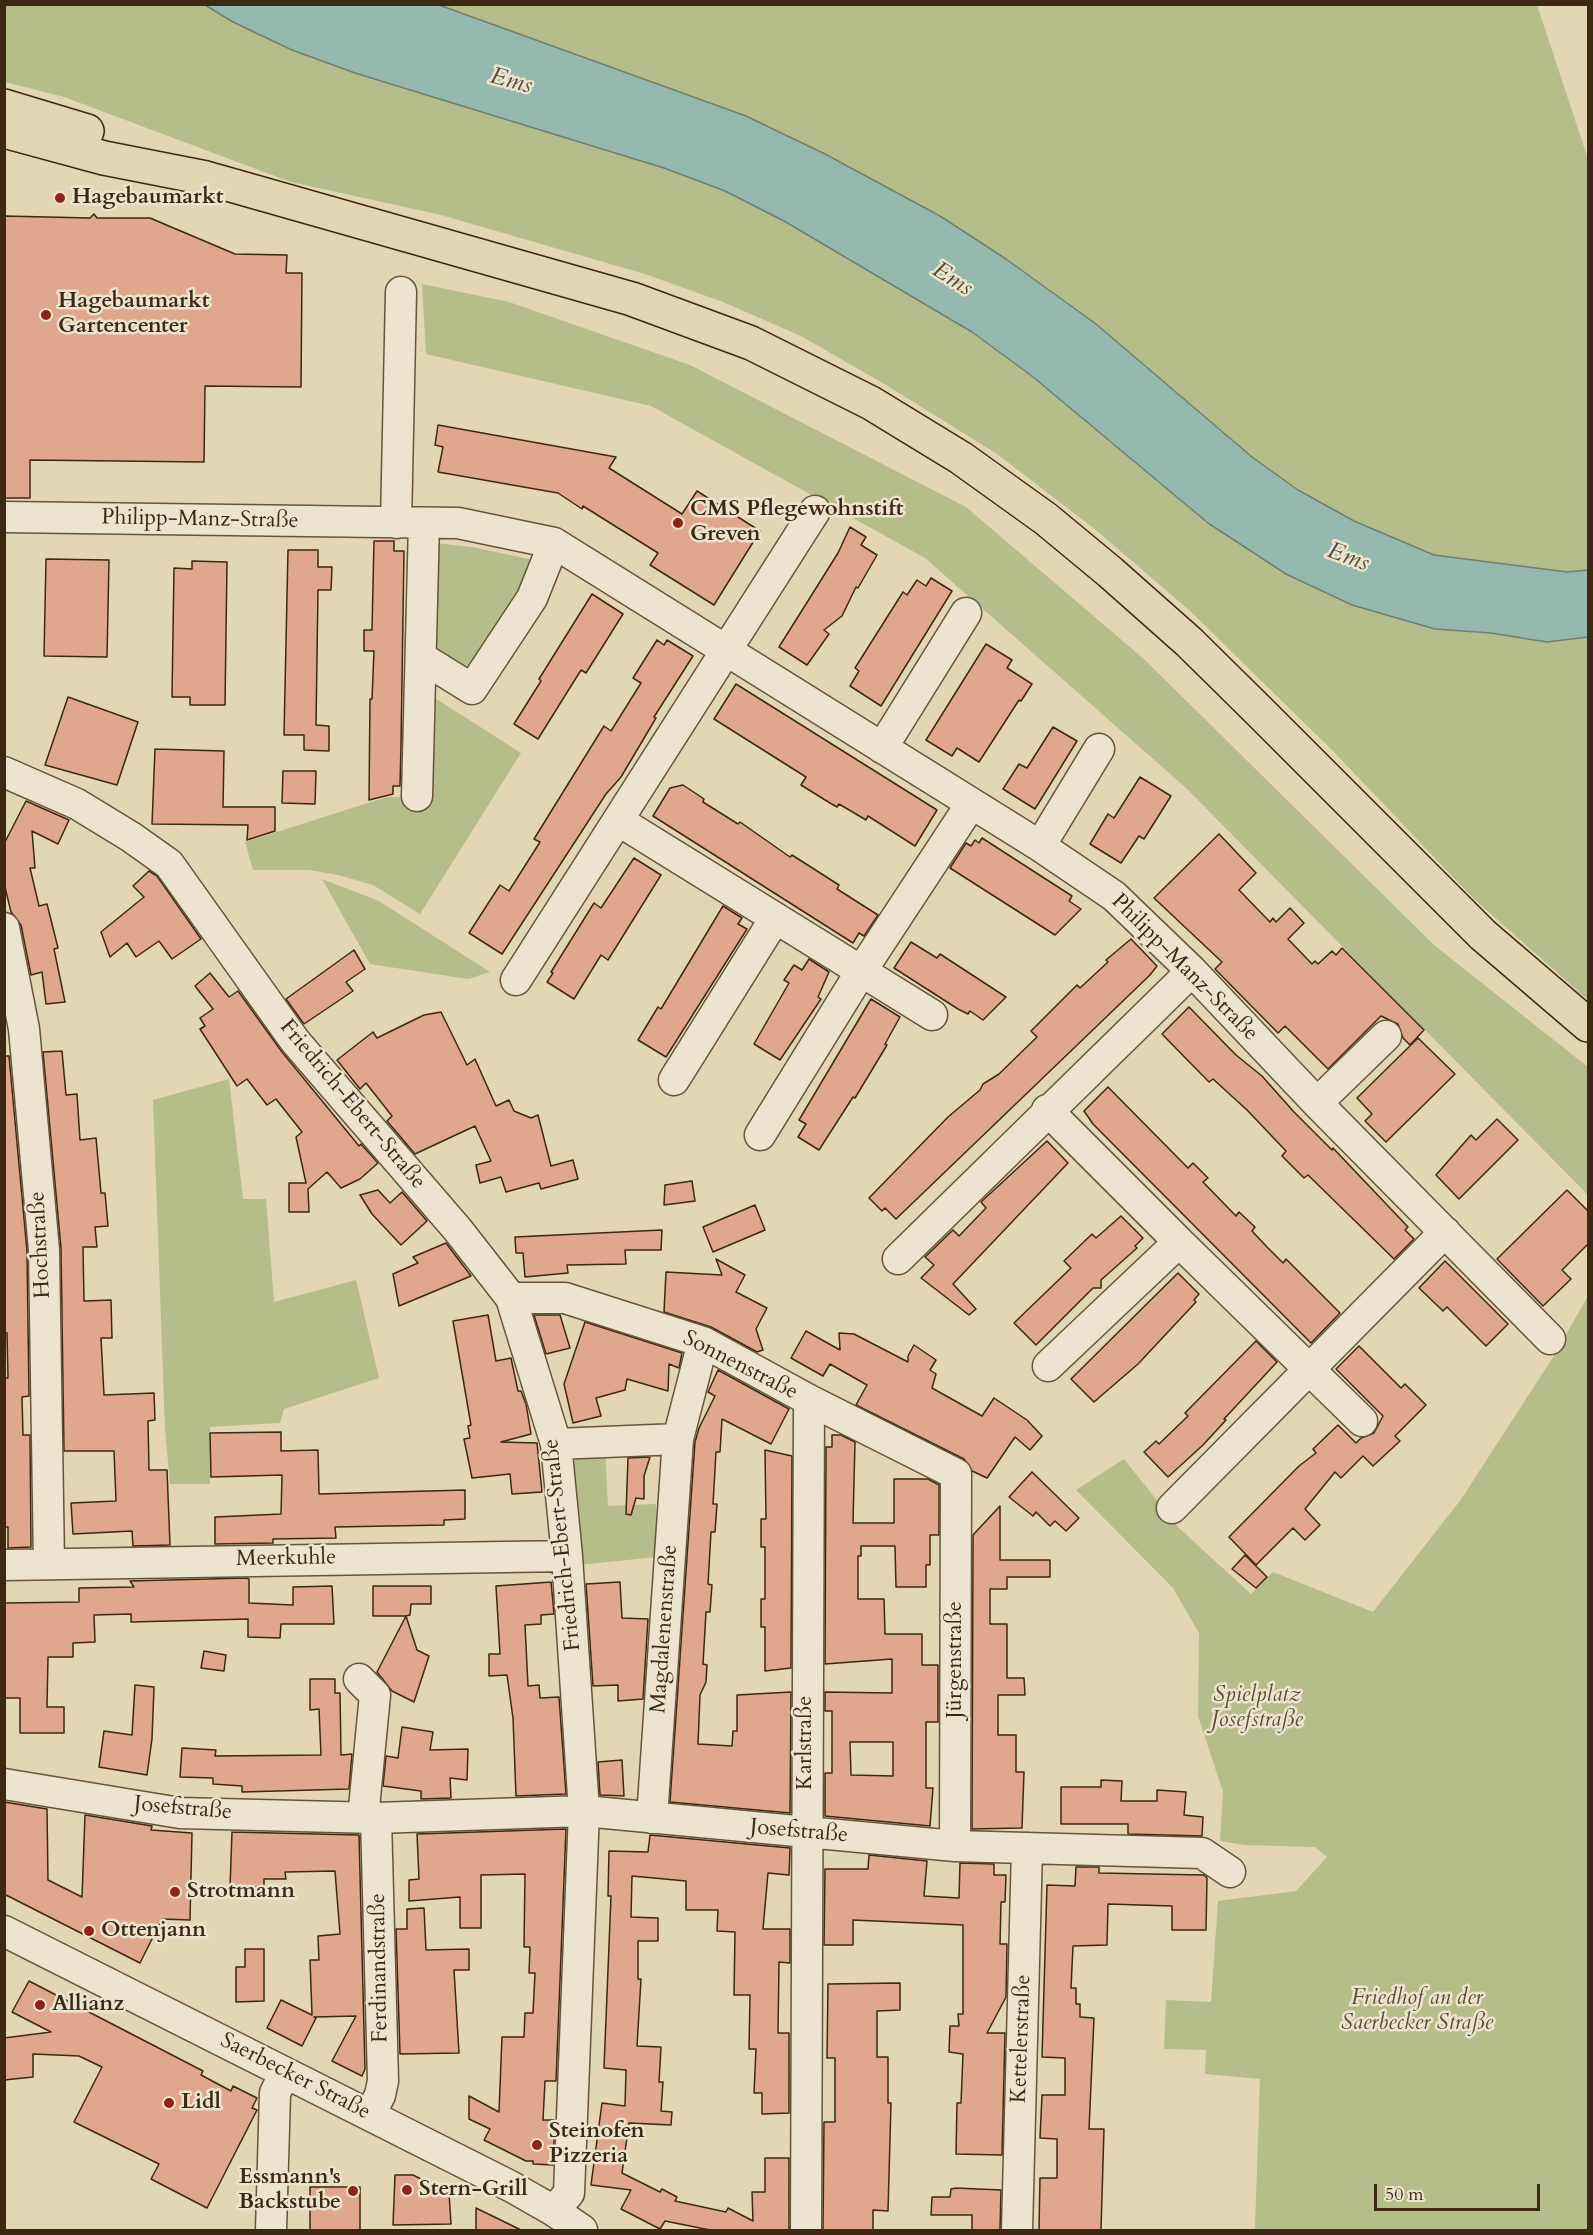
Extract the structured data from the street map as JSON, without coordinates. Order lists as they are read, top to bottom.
{
  "streets": {
    "street": [
      "Philipp-Manz-Straße",
      "Friedrich-Ebert-Straße",
      "Hochstraße",
      "Sonnenstraße",
      "Meerkuhle",
      "Magdalenenstraße",
      "Jürgenstraße",
      "Karlstraße",
      "Josefstraße",
      "Ferdinandstraße",
      "Kettelerstraße",
      "Saerbecker Straße"
    ]
  },
  "crossings": [
    ["Friedrich-Ebert-Straße", "Sonnenstraße"],
    ["Friedrich-Ebert-Straße", "Meerkuhle"],
    ["Friedrich-Ebert-Straße", "Josefstraße"],
    ["Friedrich-Ebert-Straße", "Saerbecker Straße"],
    ["Hochstraße", "Meerkuhle"],
    ["Sonnenstraße", "Magdalenenstraße"],
    ["Sonnenstraße", "Jürgenstraße"],
    ["Sonnenstraße", "Karlstraße"],
    ["Magdalenenstraße", "Josefstraße"],
    ["Jürgenstraße", "Josefstraße"],
    ["Karlstraße", "Josefstraße"],
    ["Josefstraße", "Ferdinandstraße"],
    ["Josefstraße", "Kettelerstraße"],
    ["Ferdinandstraße", "Saerbecker Straße"]
  ],
  "water": ["Ems"],
  "parks": ["Spielplatz Josefstraße", "Friedhof an der Saerbecker Straße"],
  "places": [
    "Hagebaumarkt",
    "Hagebaumarkt Gartencenter",
    "CMS Pflegewohnstift Greven",
    "Strotmann",
    "Ottenjann",
    "Allianz",
    "Lidl",
    "Steinofen Pizzeria",
    "Stern-Grill",
    "Essmann's Backstube"
  ],
  "scale_bar": "50 m"
}
